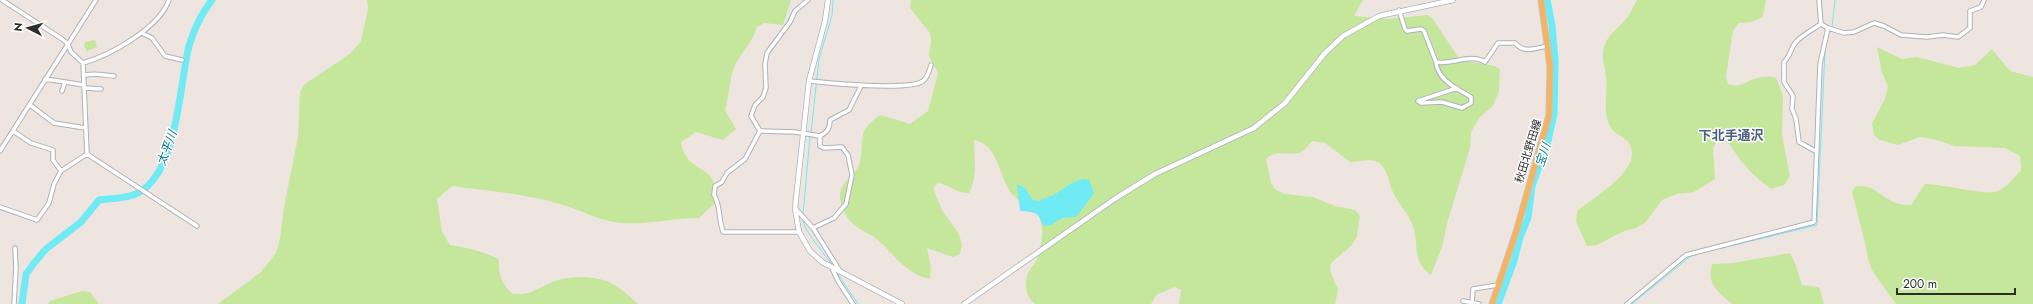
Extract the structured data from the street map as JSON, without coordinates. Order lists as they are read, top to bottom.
{
  "streets": {
    "main road": ["秋田北野田線"]
  },
  "districts": ["下北手通沢"],
  "water": ["太平川", "宝川"],
  "scale_bar": "200 m",
  "north": "left"
}
